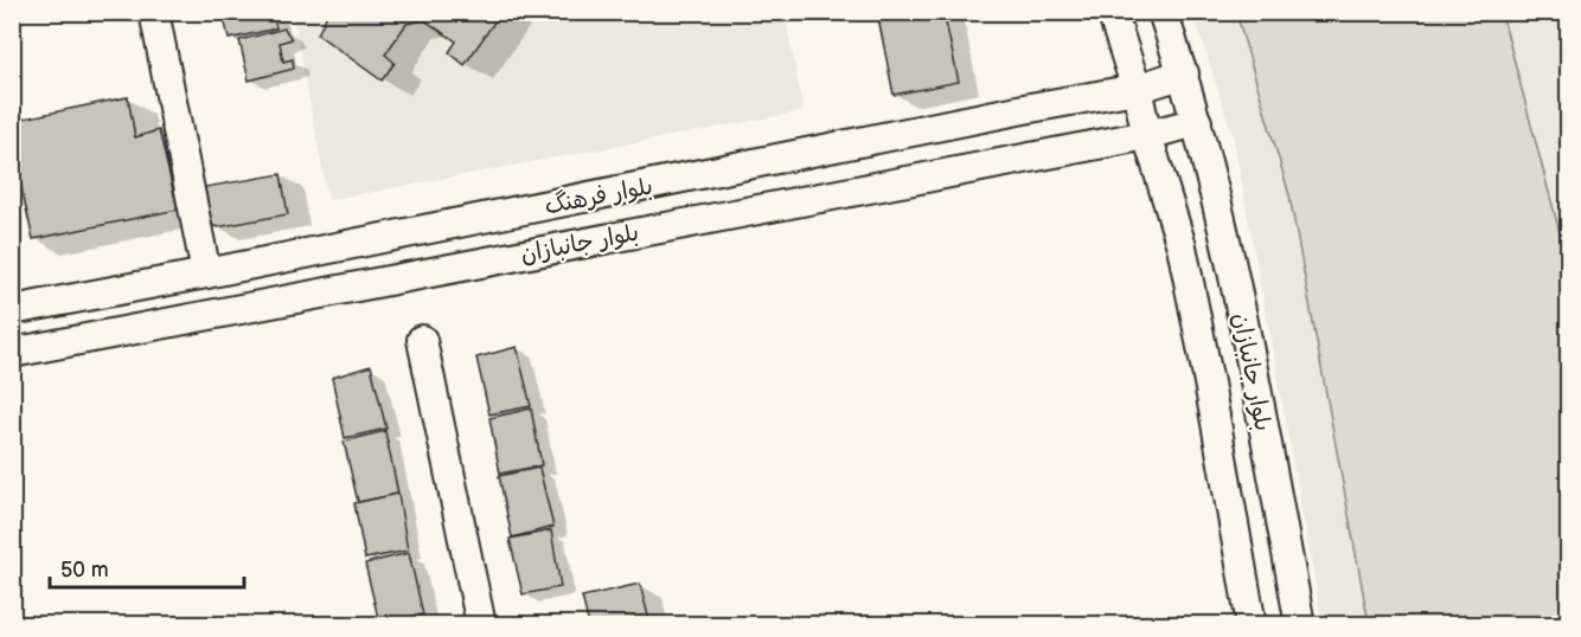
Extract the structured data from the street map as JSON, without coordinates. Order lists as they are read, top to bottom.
{
  "streets": {
    "street": ["بلوار فرهنگ", "بلوار جانبازان"]
  },
  "crossings": [
    ["بلوار فرهنگ", "بلوار جانبازان"]
  ],
  "scale_bar": "50 m"
}
